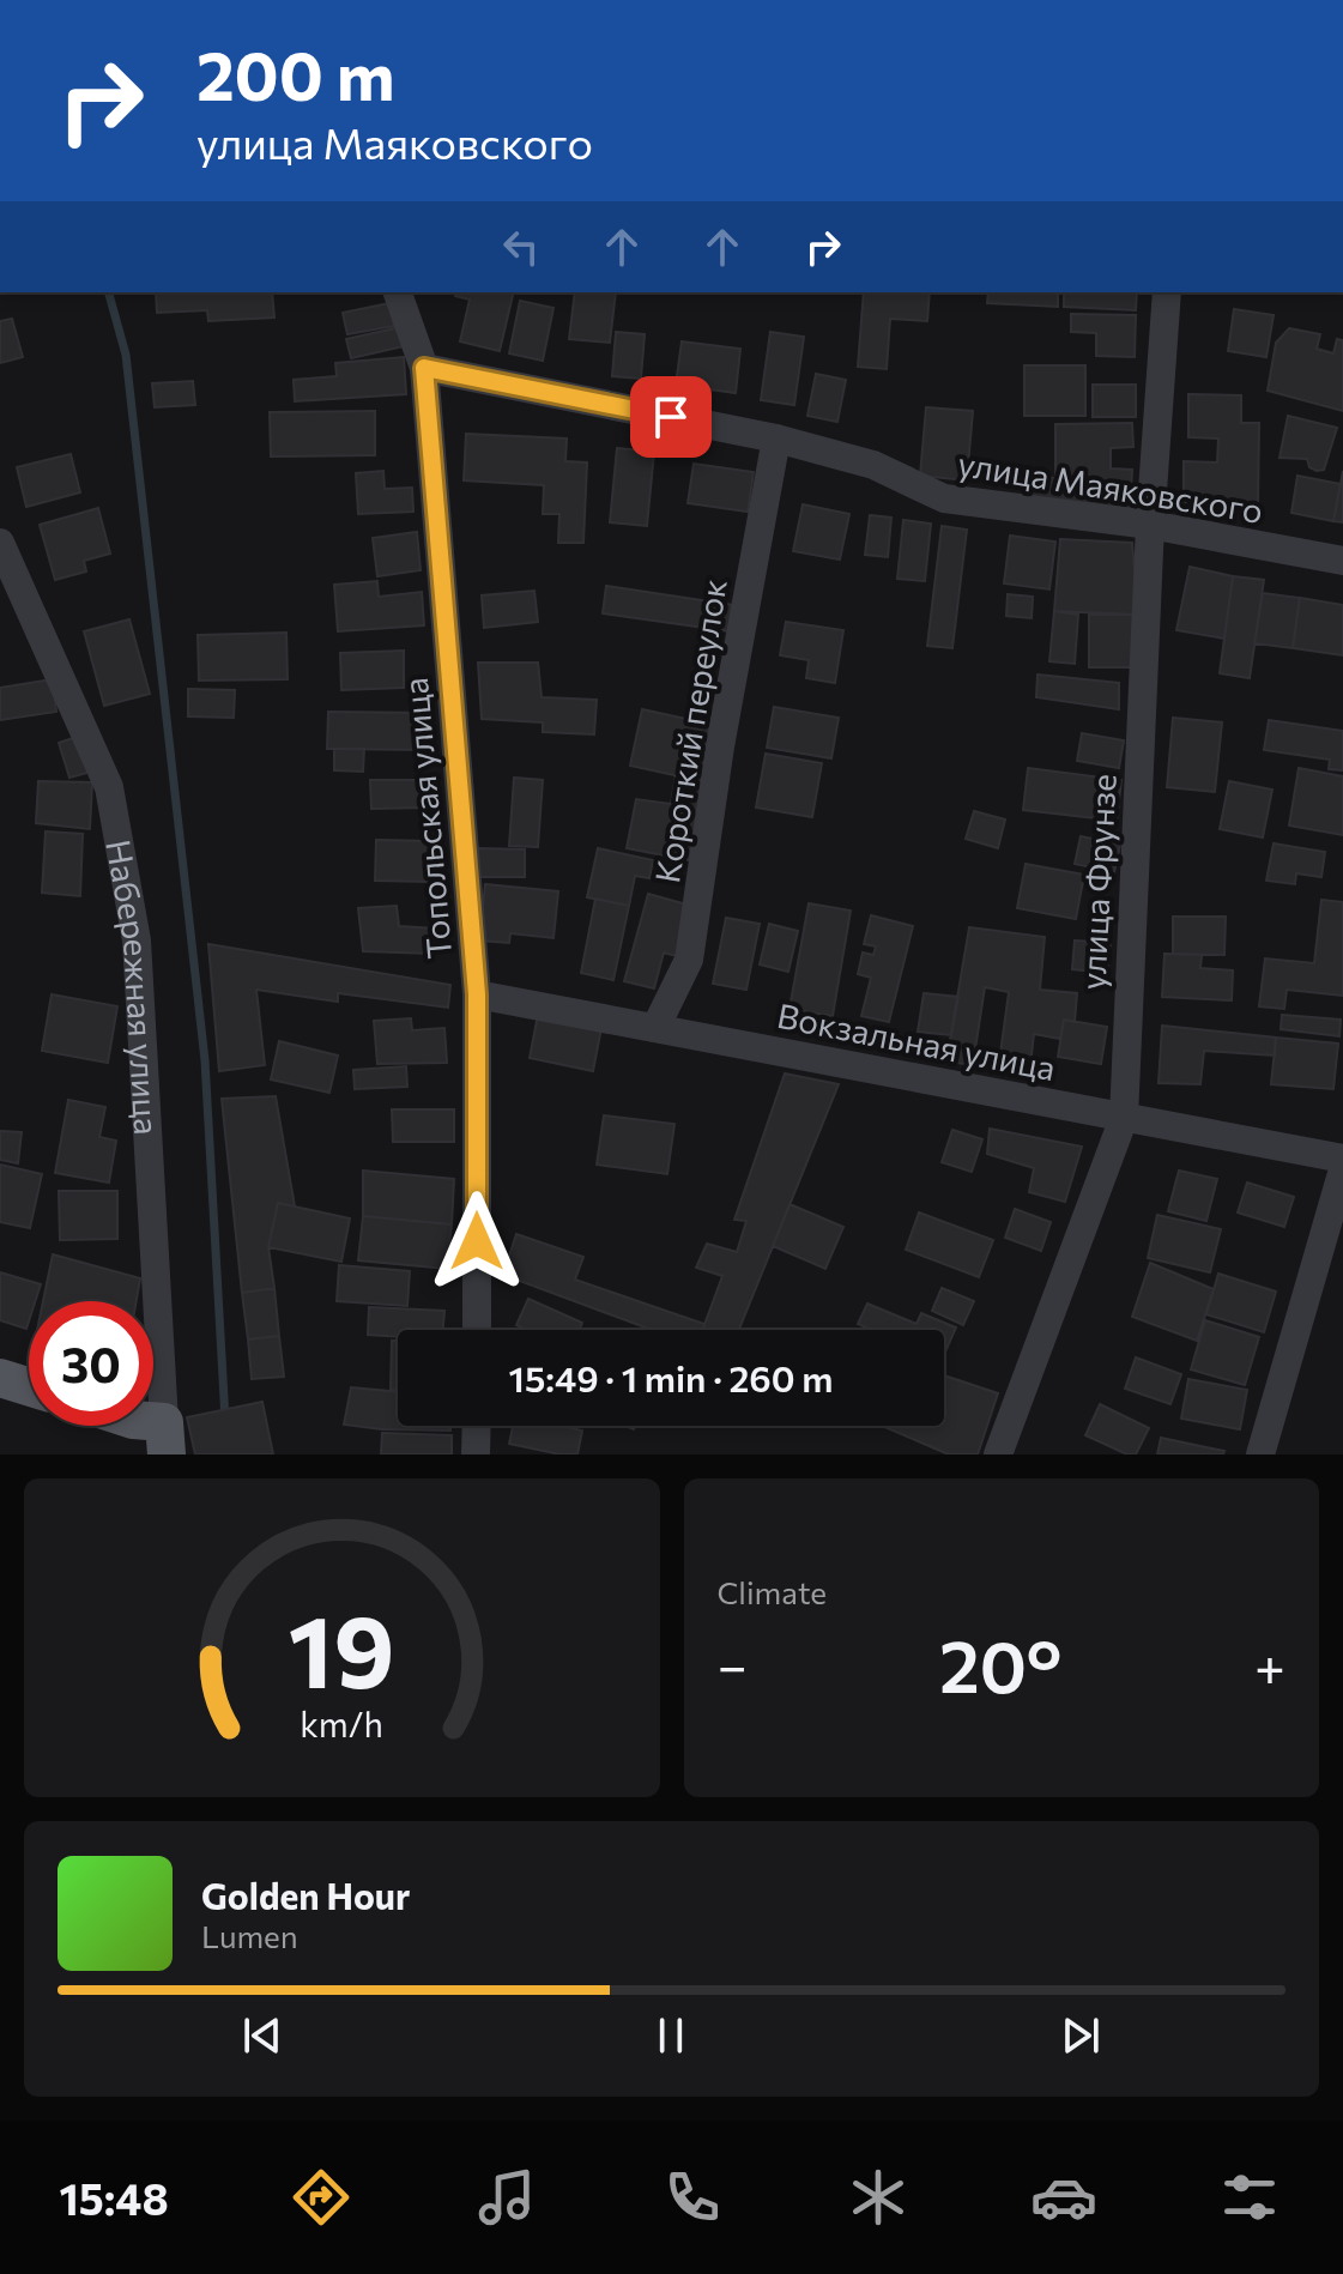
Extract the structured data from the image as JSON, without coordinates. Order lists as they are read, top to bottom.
{
  "streets": {
    "street": [
      "улица Маяковского",
      "Короткий переулок",
      "Топольская улица",
      "улица Фрунзе",
      "Набережная улица",
      "Вокзальная улица"
    ]
  },
  "crossings": [
    ["улица Маяковского", "Короткий переулок"],
    ["улица Маяковского", "Топольская улица"],
    ["улица Маяковского", "улица Фрунзе"],
    ["Короткий переулок", "Вокзальная улица"],
    ["Топольская улица", "Вокзальная улица"],
    ["улица Фрунзе", "Вокзальная улица"]
  ],
  "page": {
    "turn": ["200 m", "улица Маяковского"],
    "limit": "30",
    "trip": "15:49 · 1 min · 260 m",
    "tile": "Climate",
    "heat": ["−", "20°", "+"],
    "song": ["Golden Hour", "Lumen"],
    "tabs": "15:48",
    "gauge": ["19", "km/h"]
  }
}
